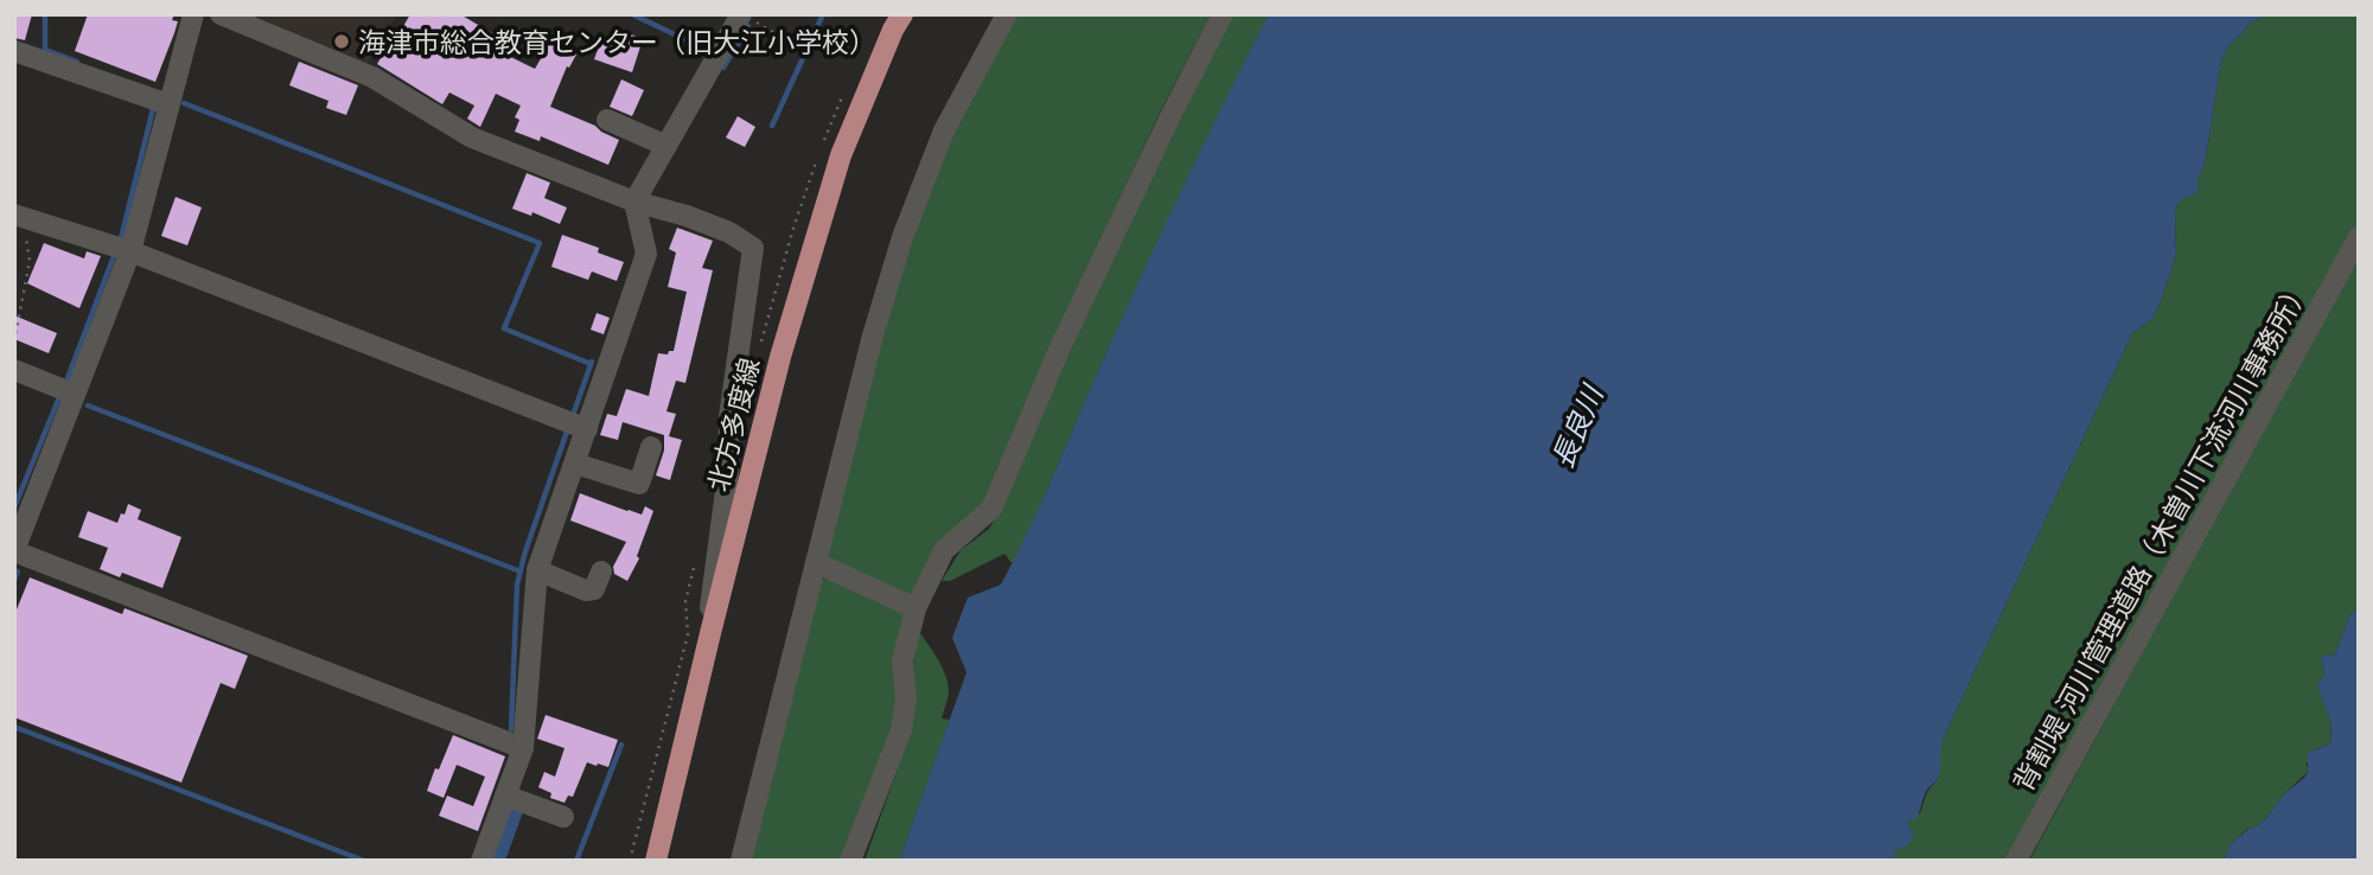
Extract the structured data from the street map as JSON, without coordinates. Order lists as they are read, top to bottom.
{
  "streets": {
    "main road": ["北方多度線"],
    "street": ["背割堤 河川管理道路（木曽川下流河川事務所）"]
  },
  "water": ["長良川"],
  "places": ["海津市総合教育センター（旧大江小学校）"]
}
